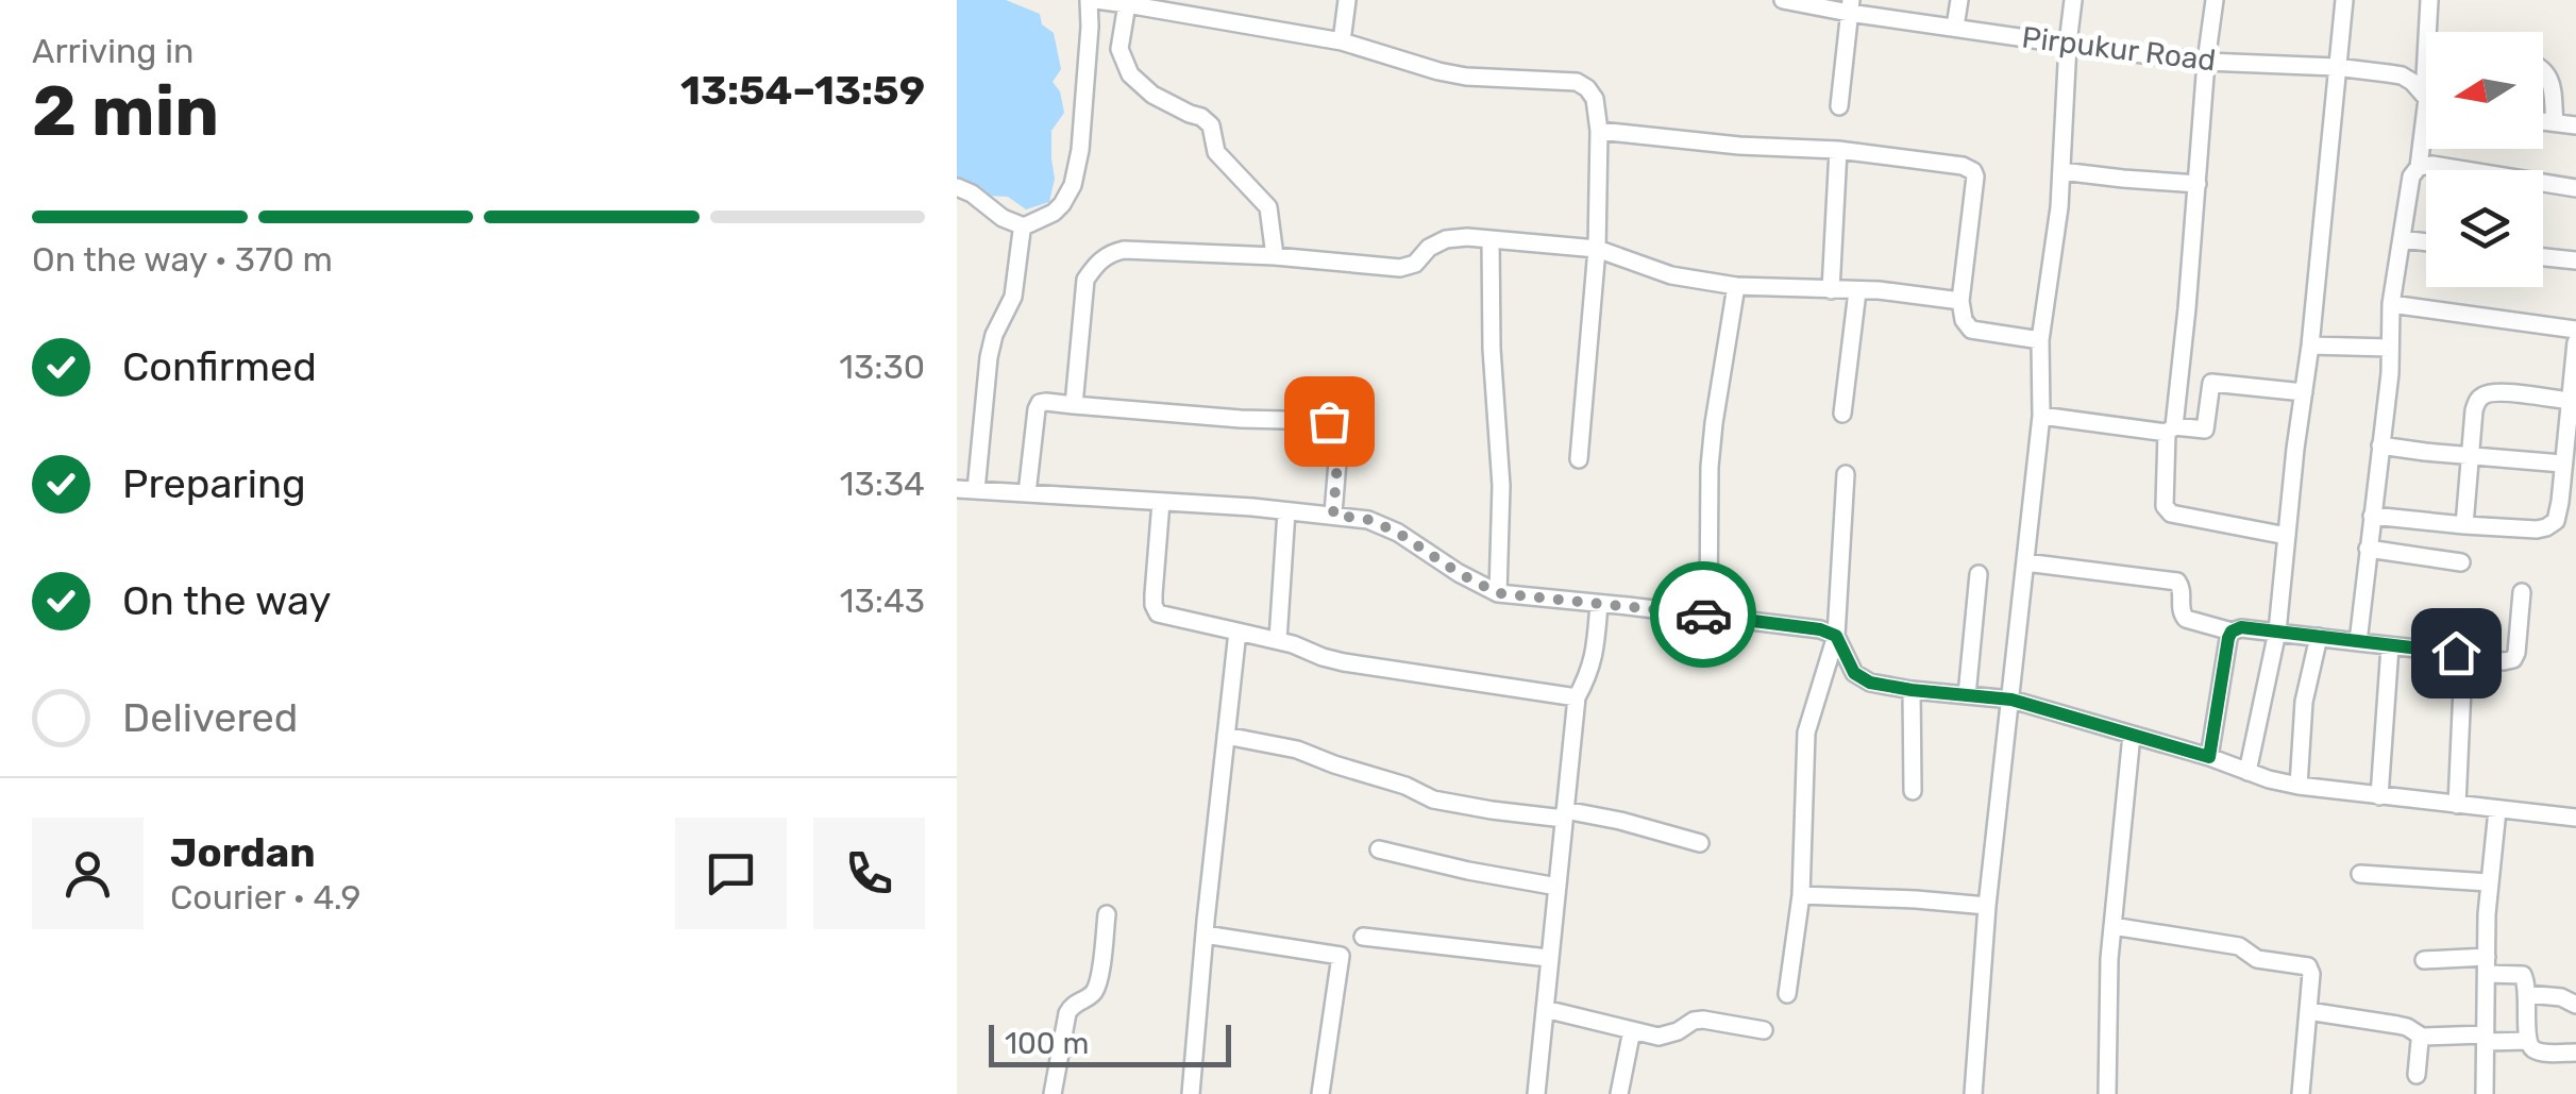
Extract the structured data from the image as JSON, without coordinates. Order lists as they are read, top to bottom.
{
  "streets": {
    "street": ["Pirpukur Road"]
  },
  "scale_bar": "100 m",
  "north": "left",
  "page": {
    "heading": ["2 min", "Arriving in", "13:54–13:59"],
    "panel": ["Jordan", "Courier · 4.9"],
    "bar": "On the way · 370 m",
    "list": [
      ["Confirmed", "13:30"],
      ["Preparing", "13:34"],
      ["On the way", "13:43"],
      "Delivered"
    ],
    "scale": "100 m"
  }
}
